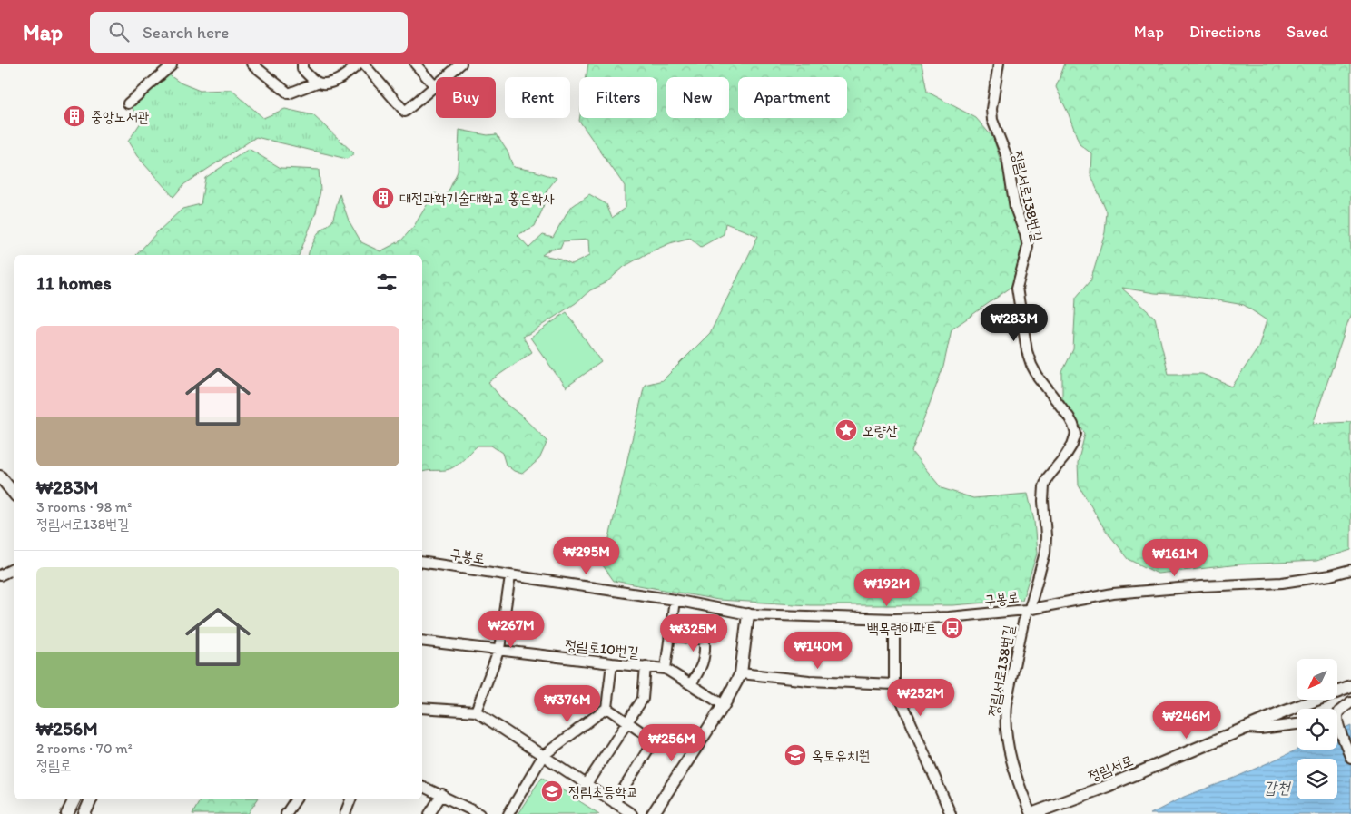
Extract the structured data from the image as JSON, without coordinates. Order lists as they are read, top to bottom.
{
  "streets": {
    "main road": ["정림서로"],
    "street": ["정림서로138번길", "구봉로", "정림로10번길"]
  },
  "crossings": [
    ["정림서로138번길", "구봉로"],
    ["정림서로138번길", "정림서로"]
  ],
  "water": ["갑천"],
  "places": {
    "building": ["중앙도서관", "대전과학기술대학교 홍은학사"],
    "place": ["오량산"],
    "bus stop": ["백목련아파트"],
    "school or university": ["옥토유치원", "정림초등학교"]
  },
  "north": "bottom left",
  "page": {
    "header": "Map",
    "search": "Search here",
    "nav": ["Map", "Directions", "Saved"],
    "chip": [
      "Buy",
      "Rent",
      "Filters",
      "New",
      "Apartment"
    ],
    "heading": "11 homes",
    "price": [
      "₩283M",
      "₩295M",
      "₩161M",
      "₩192M",
      "₩267M",
      "₩325M",
      "₩140M",
      "₩252M",
      "₩376M",
      "₩246M",
      "₩256M"
    ],
    "list": [
      {
        "name": "₩283M",
        "note": "3 rooms · 98 m² · 정림서로138번길"
      },
      {
        "name": "₩256M",
        "note": "2 rooms · 70 m² · 정림로"
      }
    ]
  }
}
